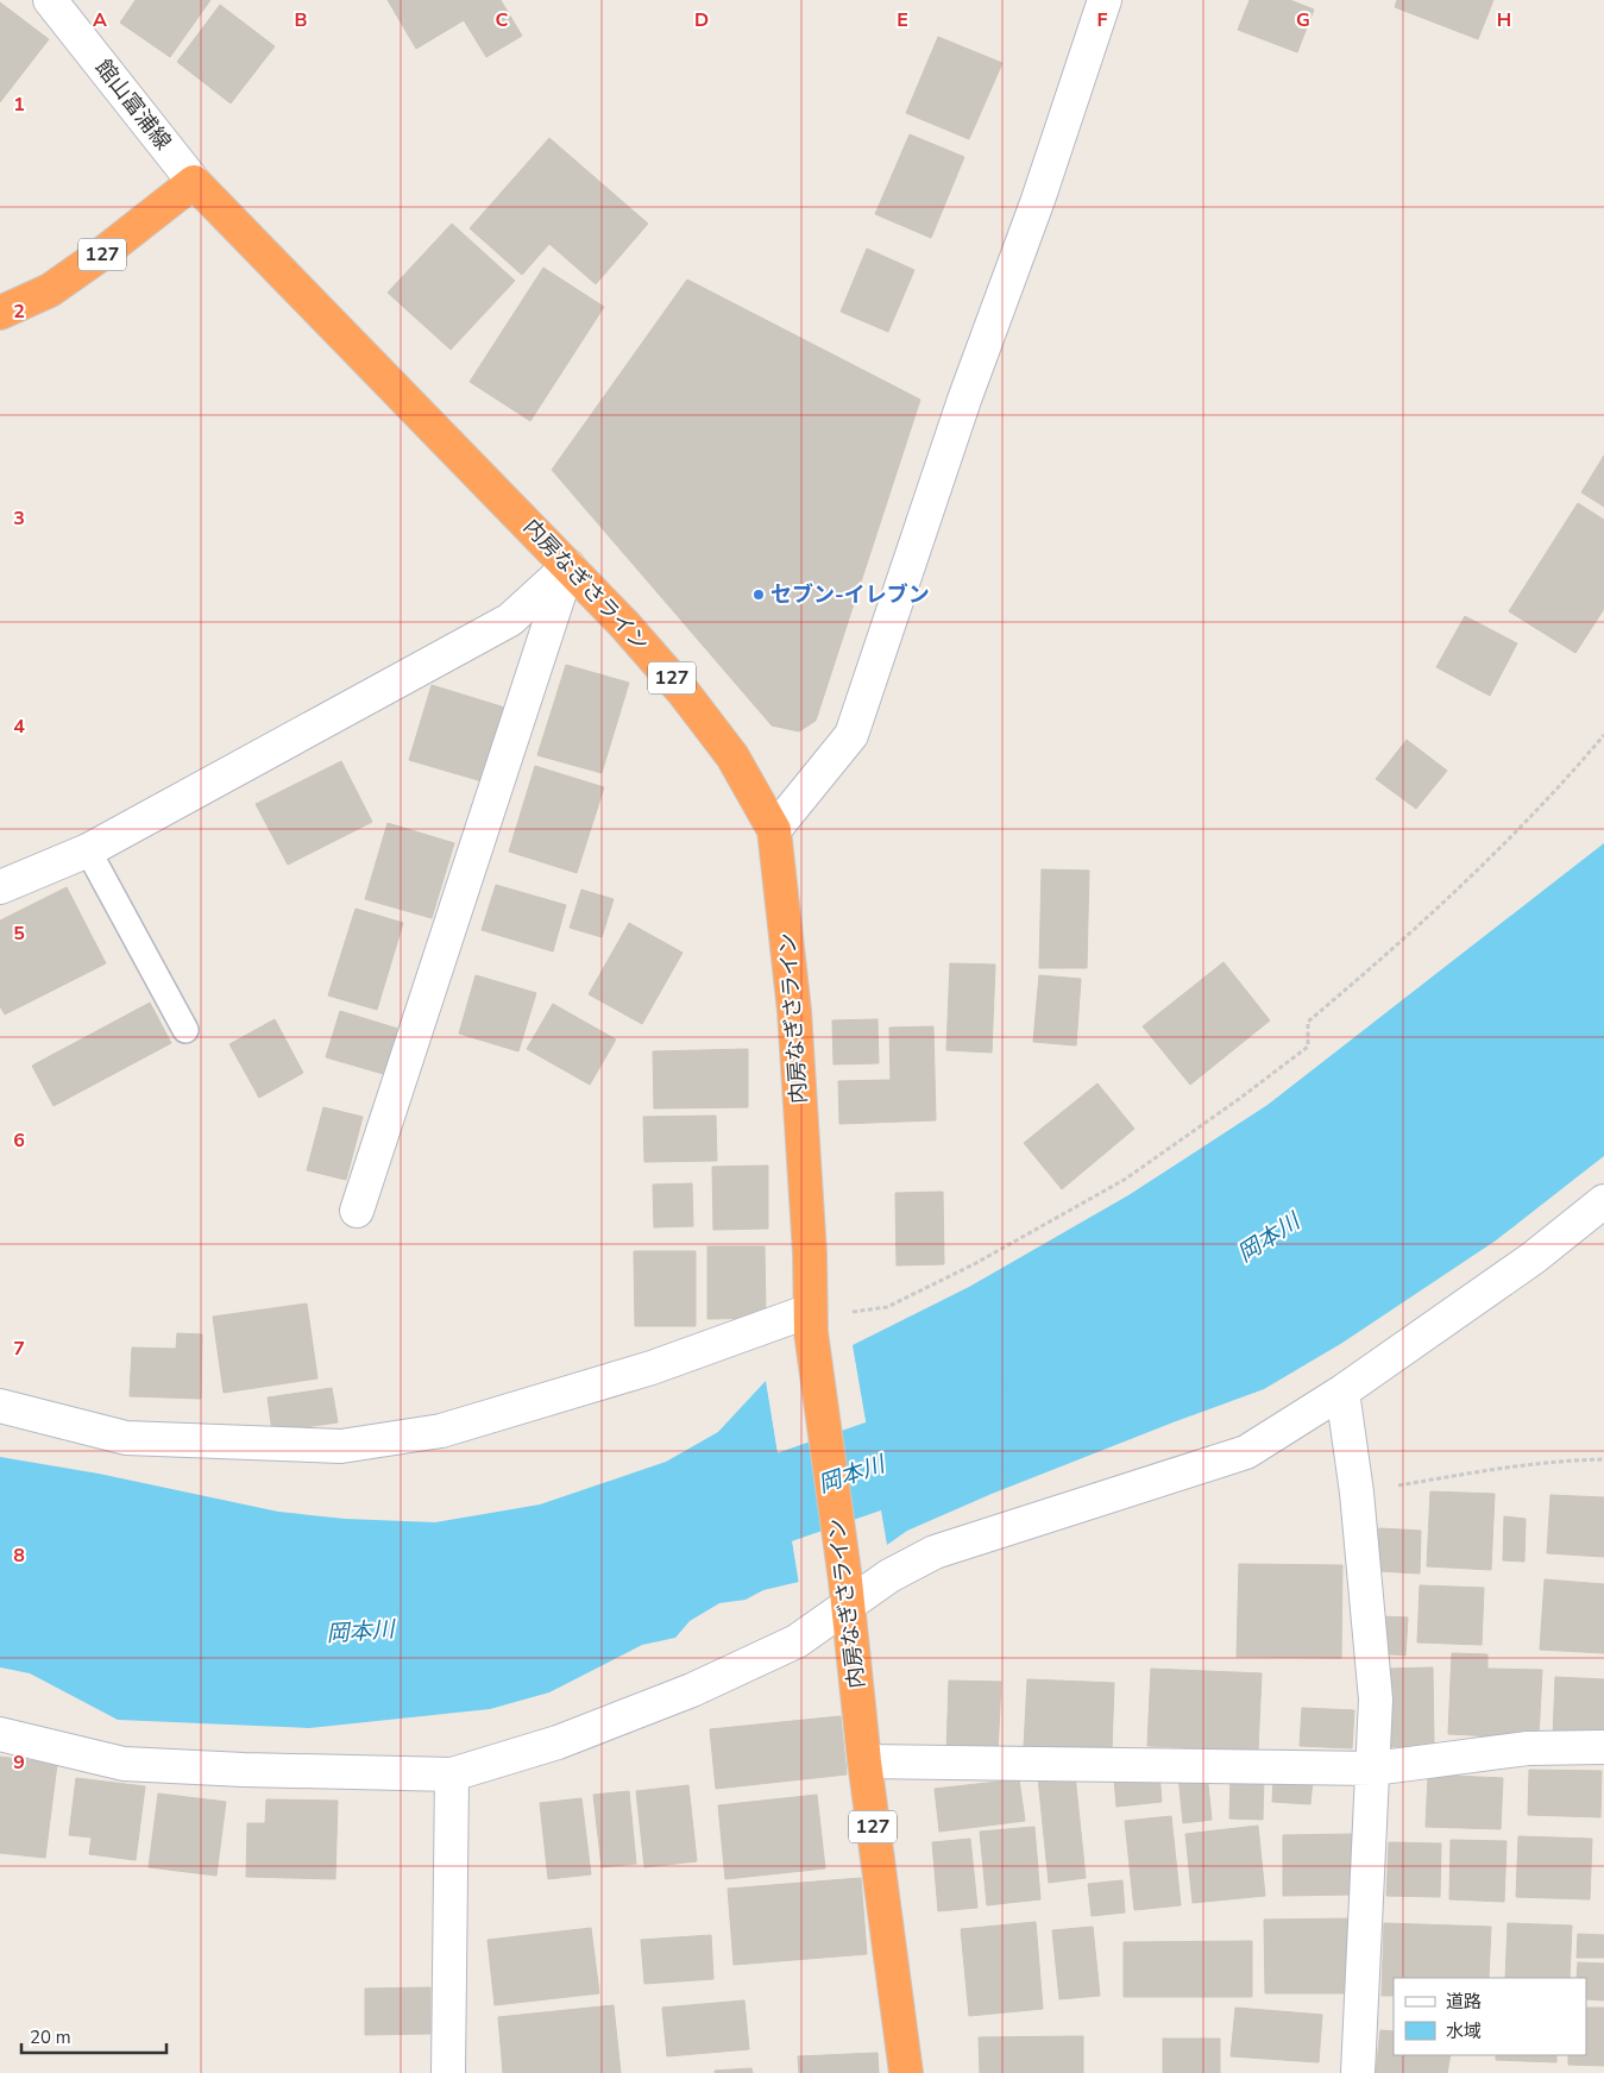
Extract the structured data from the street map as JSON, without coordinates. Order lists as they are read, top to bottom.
{
  "streets": {
    "highway": ["127", "内房なぎさライン"],
    "street": ["館山富浦線"]
  },
  "crossings": [
    ["館山富浦線", "127"],
    ["館山富浦線", "内房なぎさライン"],
    ["127", "内房なぎさライン"]
  ],
  "water": ["岡本川"],
  "places": ["セブン-イレブン"],
  "legend": ["道路", "水域"],
  "scale_bar": "20 m",
  "grid": {
    "columns": [
      "A",
      "B",
      "C",
      "D",
      "E",
      "F",
      "G",
      "H"
    ],
    "rows": [
      "1",
      "2",
      "3",
      "4",
      "5",
      "6",
      "7",
      "8",
      "9"
    ]
  }
}
